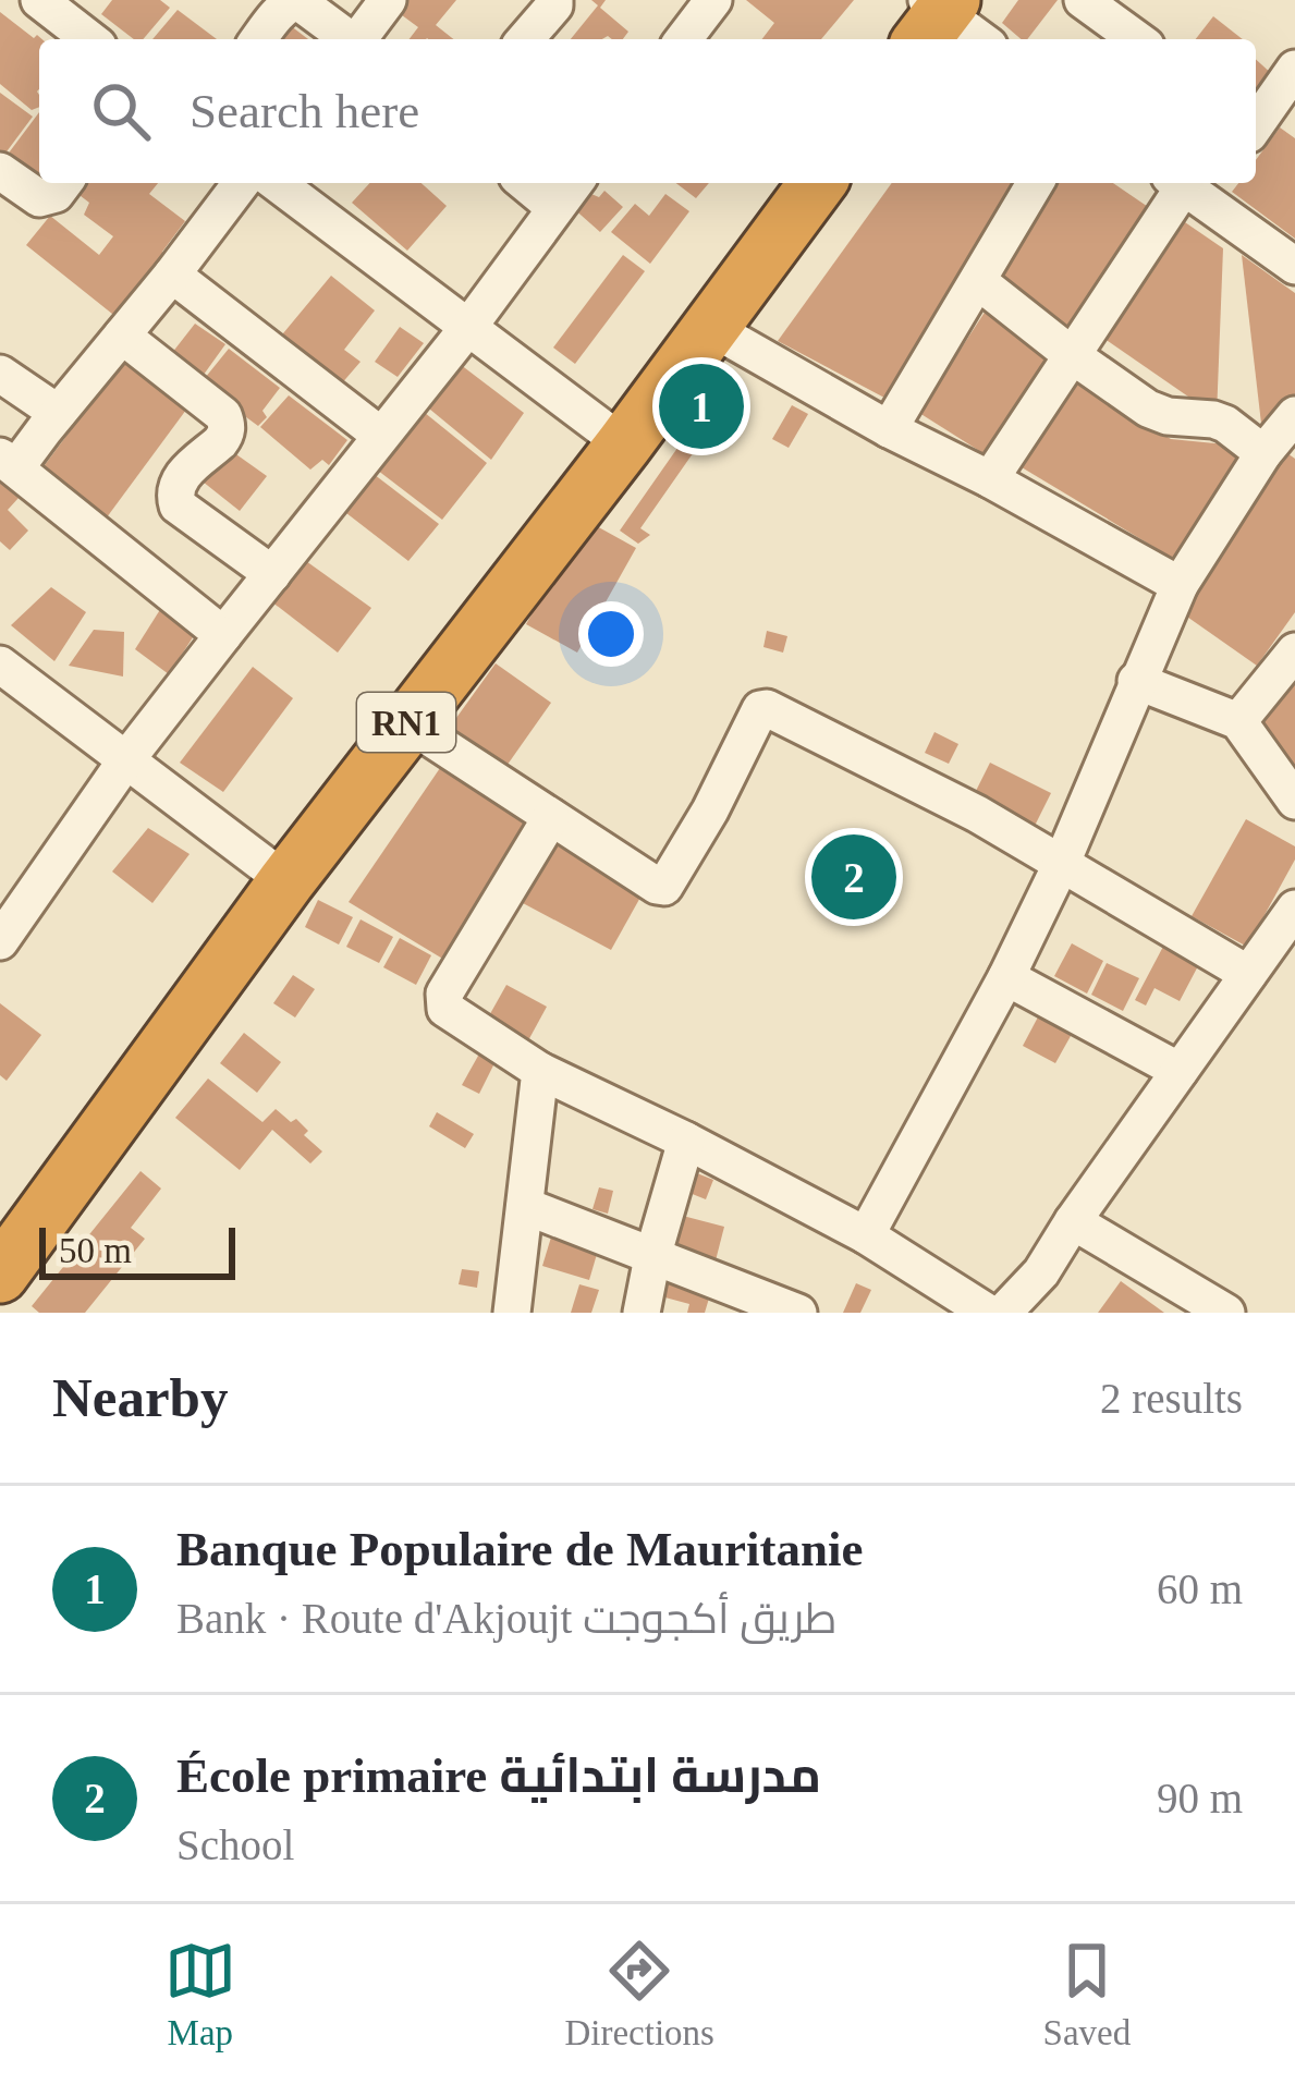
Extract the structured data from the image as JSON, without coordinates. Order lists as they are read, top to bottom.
{
  "streets": {
    "highway": ["RN1"]
  },
  "scale_bar": "50 m",
  "page": {
    "search": "Search here",
    "pins": ["1", "2"],
    "scale": "50 m",
    "heading": ["Nearby", "2 results"],
    "list": [
      {
        "mark": "1",
        "name": "Banque Populaire de Mauritanie",
        "note": "Bank · Route d'Akjoujt طريق أكجوجت",
        "value": "60 m"
      },
      {
        "mark": "2",
        "name": "École primaire مدرسة ابتدائية",
        "note": "School",
        "value": "90 m"
      }
    ],
    "nav": ["Map", "Directions", "Saved"]
  }
}
